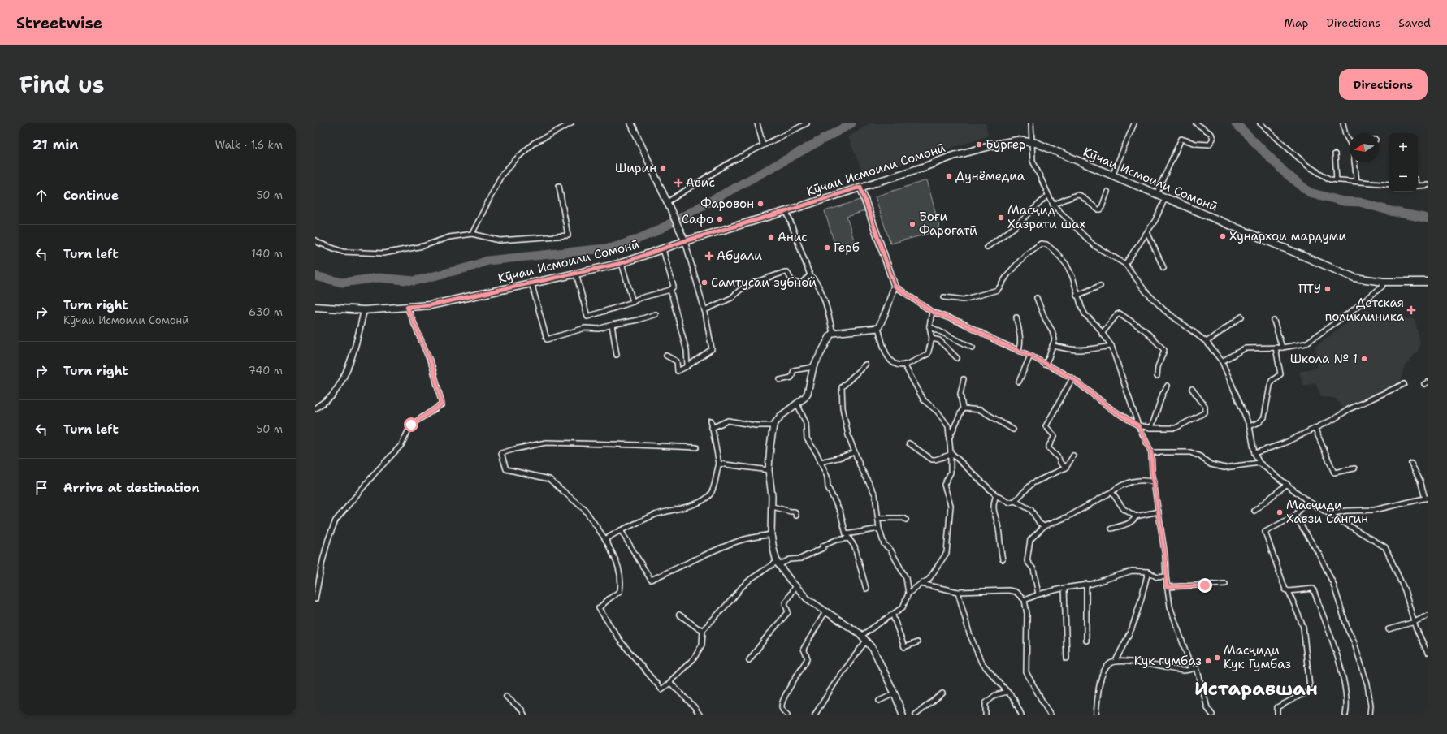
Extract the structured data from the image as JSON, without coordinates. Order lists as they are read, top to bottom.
{
  "streets": {
    "main road": ["Кӯчаи Исмоили Сомонӣ"]
  },
  "districts": ["Истаравшан"],
  "places": {
    "other": [
      "Бургер",
      "Ширин",
      "Дунёмедиа",
      "Фаровон",
      "Масҷид Хазрати шах",
      "Сафо",
      "Боғи Фароғатӣ",
      "Хунархои мардуми",
      "Анис",
      "Герб",
      "Самтусаи зубной",
      "ПТУ",
      "Школа № 1",
      "Масҷиди Хавзи Сангин",
      "Масҷиди Кук Гумбаз",
      "Кук гумбаз"
    ],
    "health": ["Авис", "Абуали", "Детская поликлиника"]
  },
  "north": "left",
  "page": {
    "header": "Streetwise",
    "nav": ["Map", "Directions", "Saved"],
    "title": "Find us",
    "buttons": "Directions",
    "heading": ["21 min", "Walk · 1.6 km"],
    "map_buttons": ["+", "−"],
    "list": [
      ["Continue", "50 m"],
      ["Turn left", "140 m"],
      ["Turn right", "Кӯчаи Исмоили Сомонӣ", "630 m"],
      ["Turn right", "740 m"],
      ["Turn left", "50 m"],
      "Arrive at destination"
    ]
  }
}
